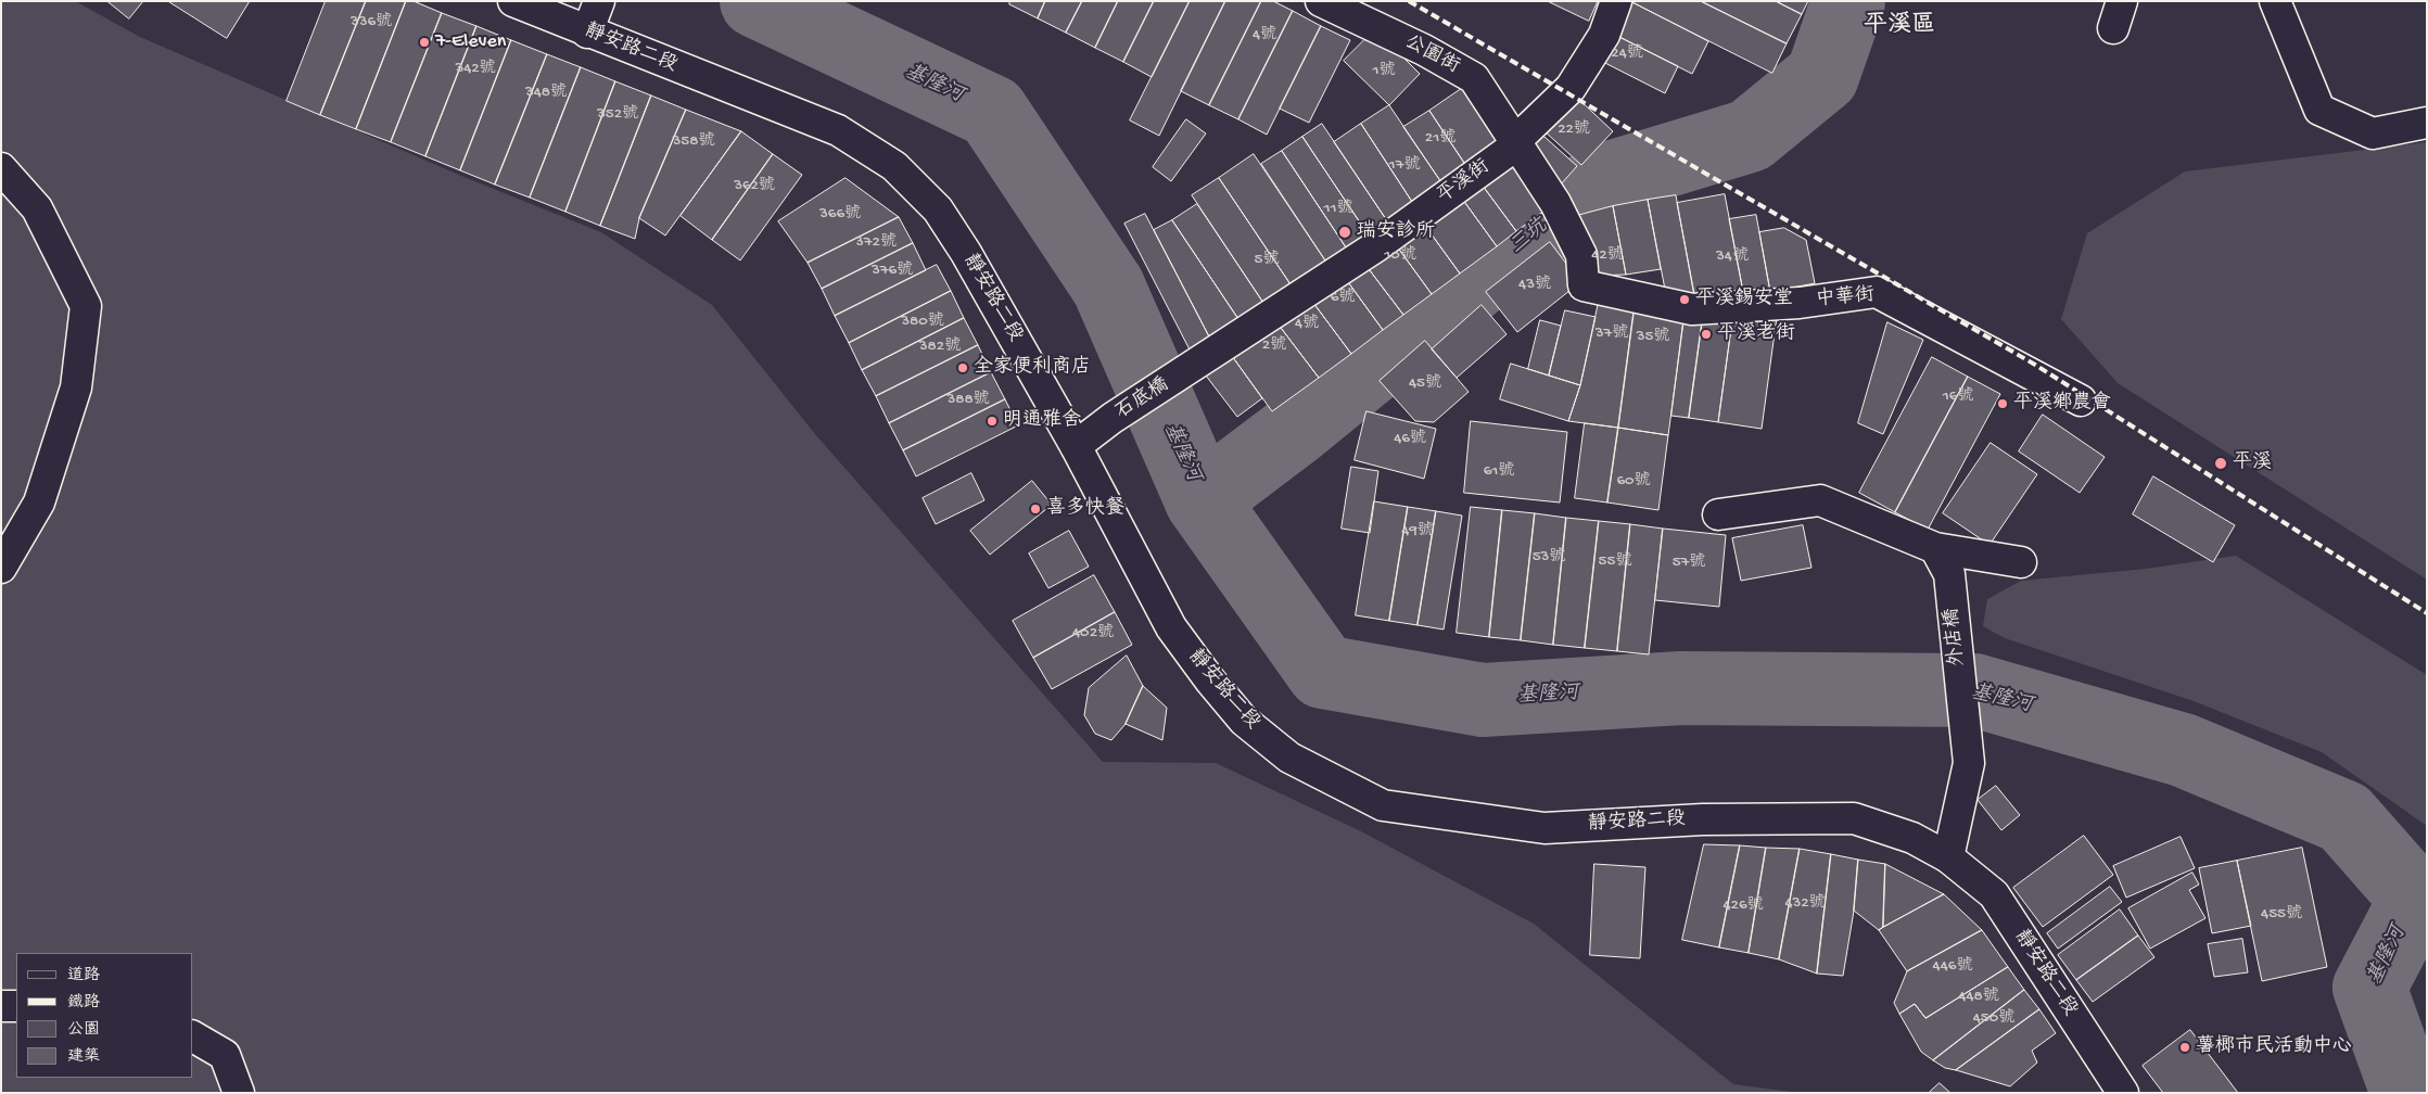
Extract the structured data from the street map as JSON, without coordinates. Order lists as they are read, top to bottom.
{
  "streets": {
    "main road": [
      "靜安路二段",
      "公園街",
      "平溪街",
      "中華街",
      "石底橋",
      "外店橋"
    ]
  },
  "crossings": [
    ["靜安路二段", "石底橋"],
    ["靜安路二段", "外店橋"],
    ["公園街", "平溪街"],
    ["公園街", "中華街"],
    ["平溪街", "中華街"],
    ["平溪街", "石底橋"]
  ],
  "districts": ["平溪區"],
  "water": ["基隆河", "三坑"],
  "places": [
    "7-Eleven",
    "瑞安診所",
    "平溪錫安堂",
    "平溪老街",
    "全家便利商店",
    "平溪鄉農會",
    "明通雅舍",
    "平溪",
    "喜多快餐",
    "薯榔市民活動中心"
  ],
  "house_numbers": [
    "336號",
    "4號",
    "24號",
    "342號",
    "1號",
    "348號",
    "352號",
    "22號",
    "21號",
    "358號",
    "17號",
    "362號",
    "11號",
    "366號",
    "372號",
    "10號",
    "42號",
    "34號",
    "5號",
    "376號",
    "43號",
    "6號",
    "380號",
    "4號",
    "37號",
    "35號",
    "2號",
    "382號",
    "45號",
    "16號",
    "388號",
    "46號",
    "61號",
    "60號",
    "49號",
    "53號",
    "55號",
    "57號",
    "402號",
    "432號",
    "426號",
    "455號",
    "446號",
    "448號",
    "450號"
  ],
  "legend": [
    "道路",
    "鐵路",
    "公園",
    "建築"
  ]
}
